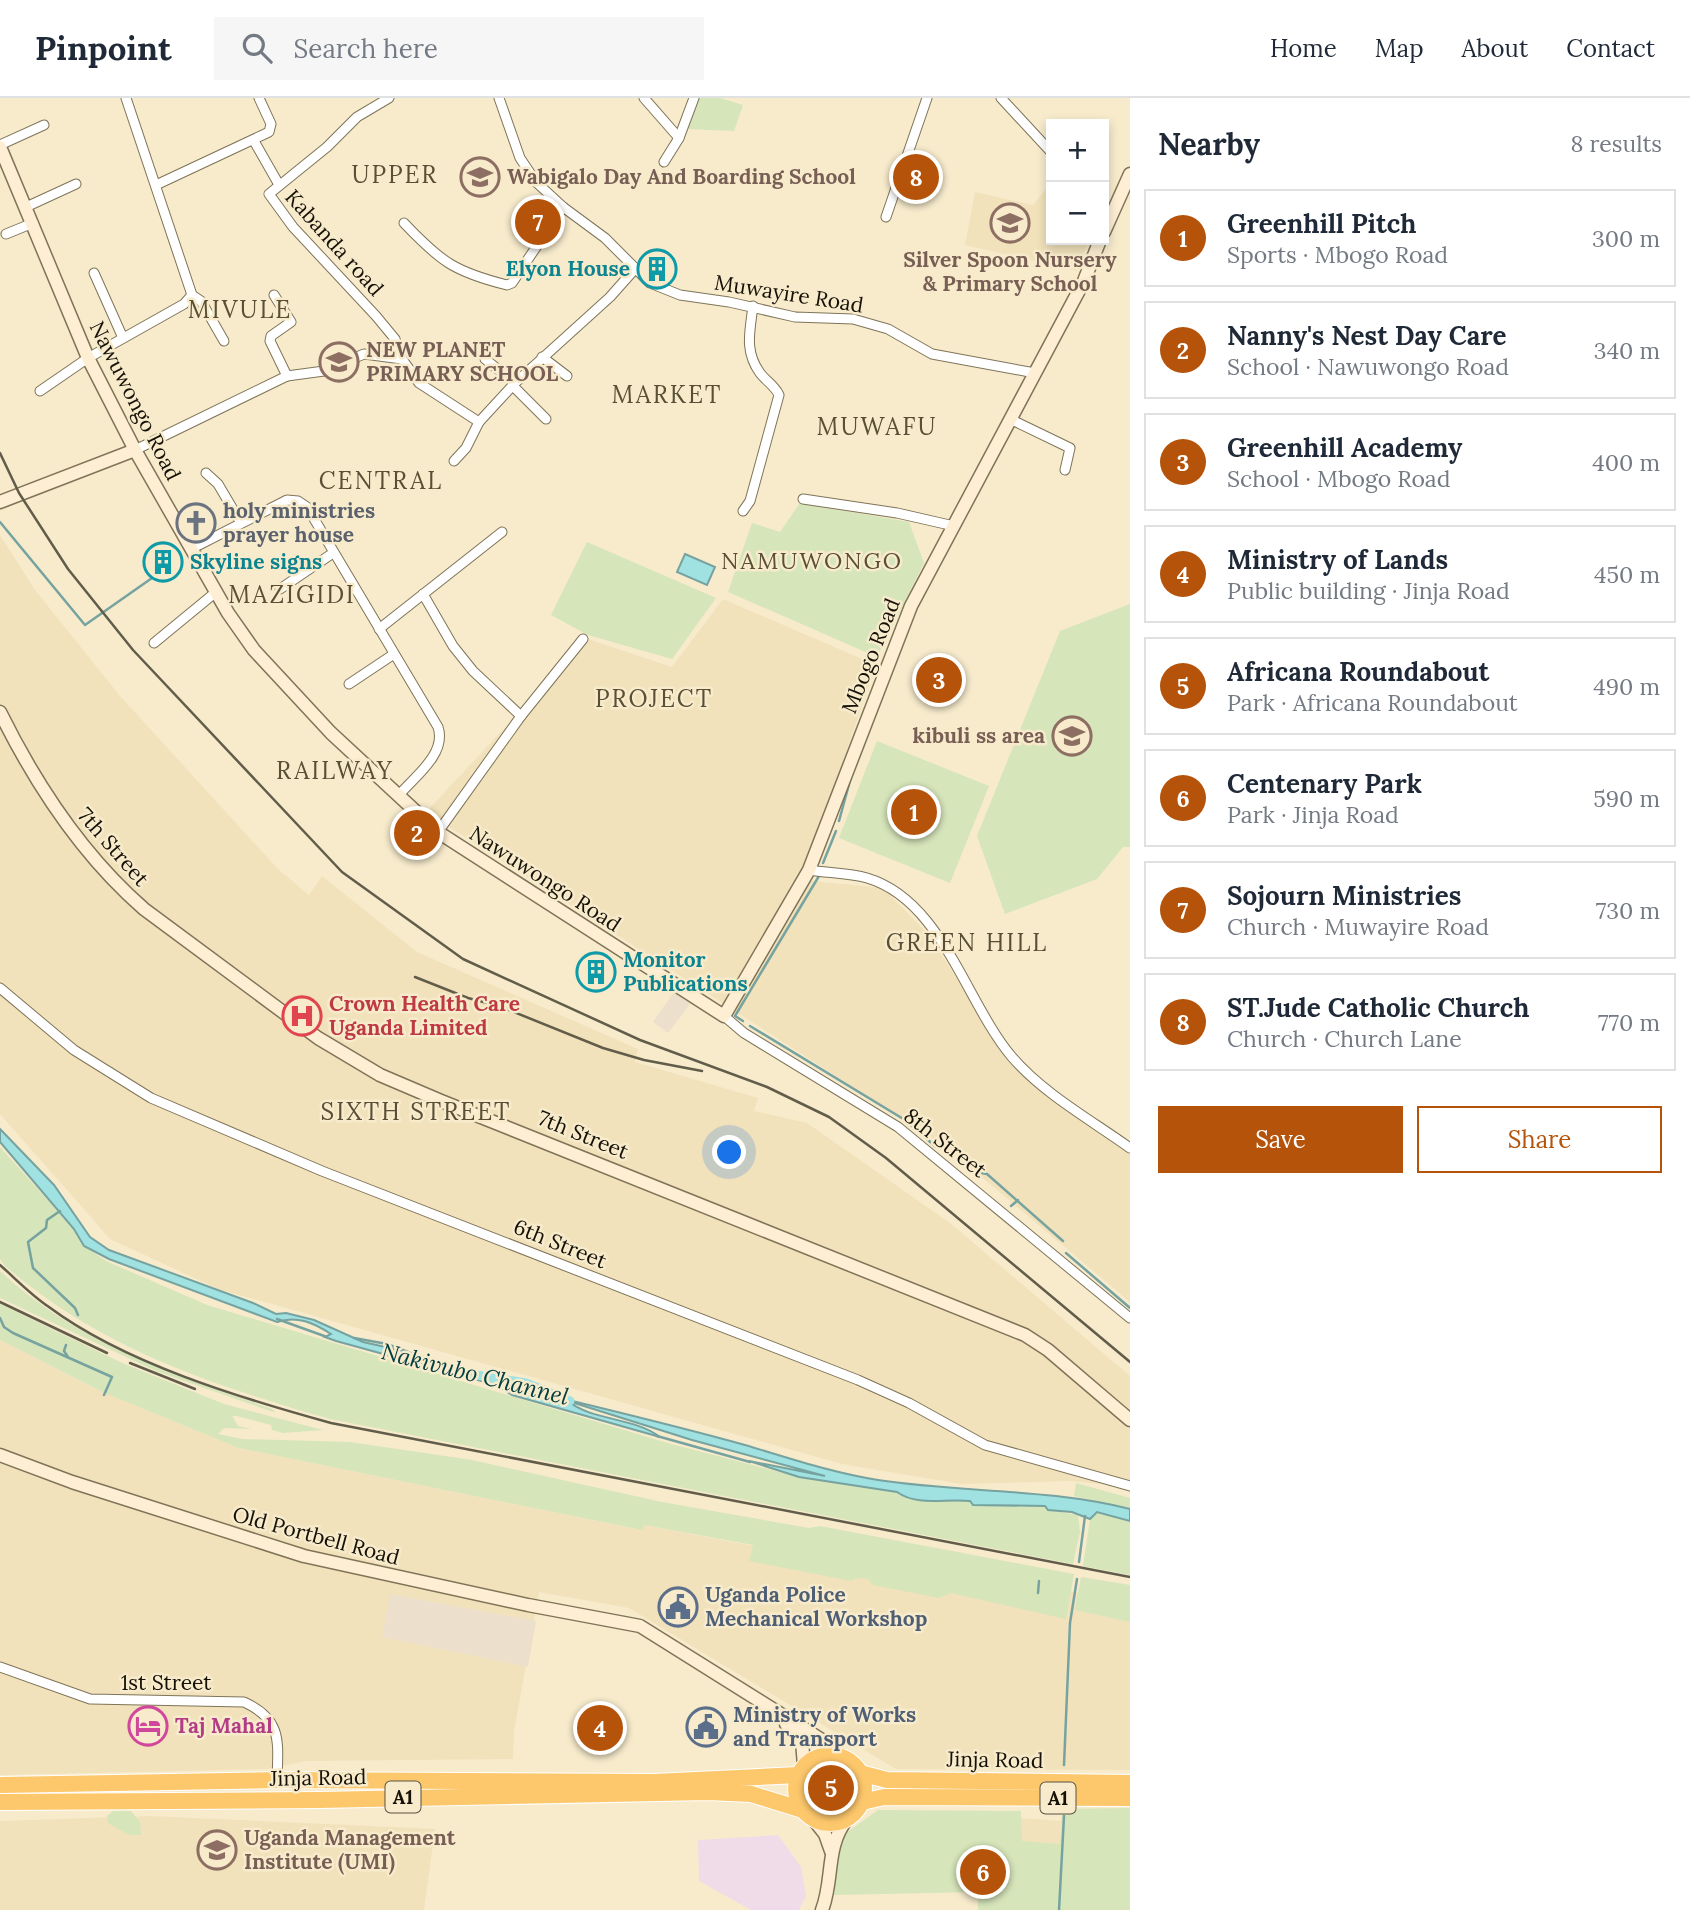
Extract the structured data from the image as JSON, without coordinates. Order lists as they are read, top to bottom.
{
  "streets": {
    "highway": ["Jinja Road", "A1"],
    "street": [
      "Kabanda road",
      "Muwayire Road",
      "Nawuwongo Road",
      "Mbogo Road",
      "7th Street",
      "8th Street",
      "6th Street",
      "Old Portbell Road",
      "1st Street"
    ]
  },
  "crossings": [
    ["Muwayire Road", "Mbogo Road"],
    ["Nawuwongo Road", "Mbogo Road"],
    ["Nawuwongo Road", "8th Street"],
    ["Mbogo Road", "8th Street"],
    ["Old Portbell Road", "Jinja Road"],
    ["Old Portbell Road", "A1"],
    ["1st Street", "Jinja Road"],
    ["Jinja Road", "A1"]
  ],
  "districts": [
    "UPPER",
    "MIVULE",
    "MARKET",
    "MUWAFU",
    "CENTRAL",
    "NAMUWONGO",
    "MAZIGIDI",
    "PROJECT",
    "RAILWAY",
    "GREEN HILL",
    "SIXTH STREET"
  ],
  "water": ["Nakivubo Channel"],
  "places": {
    "school or university": [
      "Wabigalo Day And Boarding School",
      "Silver Spoon Nursery & Primary School",
      "NEW PLANET PRIMARY SCHOOL",
      "kibuli ss area",
      "Uganda Management Institute (UMI)"
    ],
    "building": ["Elyon House", "Skyline signs", "Monitor Publications"],
    "church": ["holy ministries prayer house"],
    "hospital": ["Crown Health Care Uganda Limited"],
    "public building": ["Uganda Police Mechanical Workshop", "Ministry of Works and Transport"],
    "hotel": ["Taj Mahal"]
  },
  "page": {
    "header": "Pinpoint",
    "search": "Search here",
    "nav": [
      "Home",
      "Map",
      "About",
      "Contact"
    ],
    "heading": ["Nearby", "8 results"],
    "map_buttons": ["+", "−"],
    "pins": [
      "8",
      "7",
      "3",
      "1",
      "2",
      "4",
      "5",
      "6"
    ],
    "list": [
      {
        "mark": "1",
        "name": "Greenhill Pitch",
        "note": "Sports · Mbogo Road",
        "value": "300 m"
      },
      {
        "mark": "2",
        "name": "Nanny's Nest Day Care",
        "note": "School · Nawuwongo Road",
        "value": "340 m"
      },
      {
        "mark": "3",
        "name": "Greenhill Academy",
        "note": "School · Mbogo Road",
        "value": "400 m"
      },
      {
        "mark": "4",
        "name": "Ministry of Lands",
        "note": "Public building · Jinja Road",
        "value": "450 m"
      },
      {
        "mark": "5",
        "name": "Africana Roundabout",
        "note": "Park · Africana Roundabout",
        "value": "490 m"
      },
      {
        "mark": "6",
        "name": "Centenary Park",
        "note": "Park · Jinja Road",
        "value": "590 m"
      },
      {
        "mark": "7",
        "name": "Sojourn Ministries",
        "note": "Church · Muwayire Road",
        "value": "730 m"
      },
      {
        "mark": "8",
        "name": "ST.Jude Catholic Church",
        "note": "Church · Church Lane",
        "value": "770 m"
      }
    ],
    "buttons": ["Save", "Share"]
  }
}
